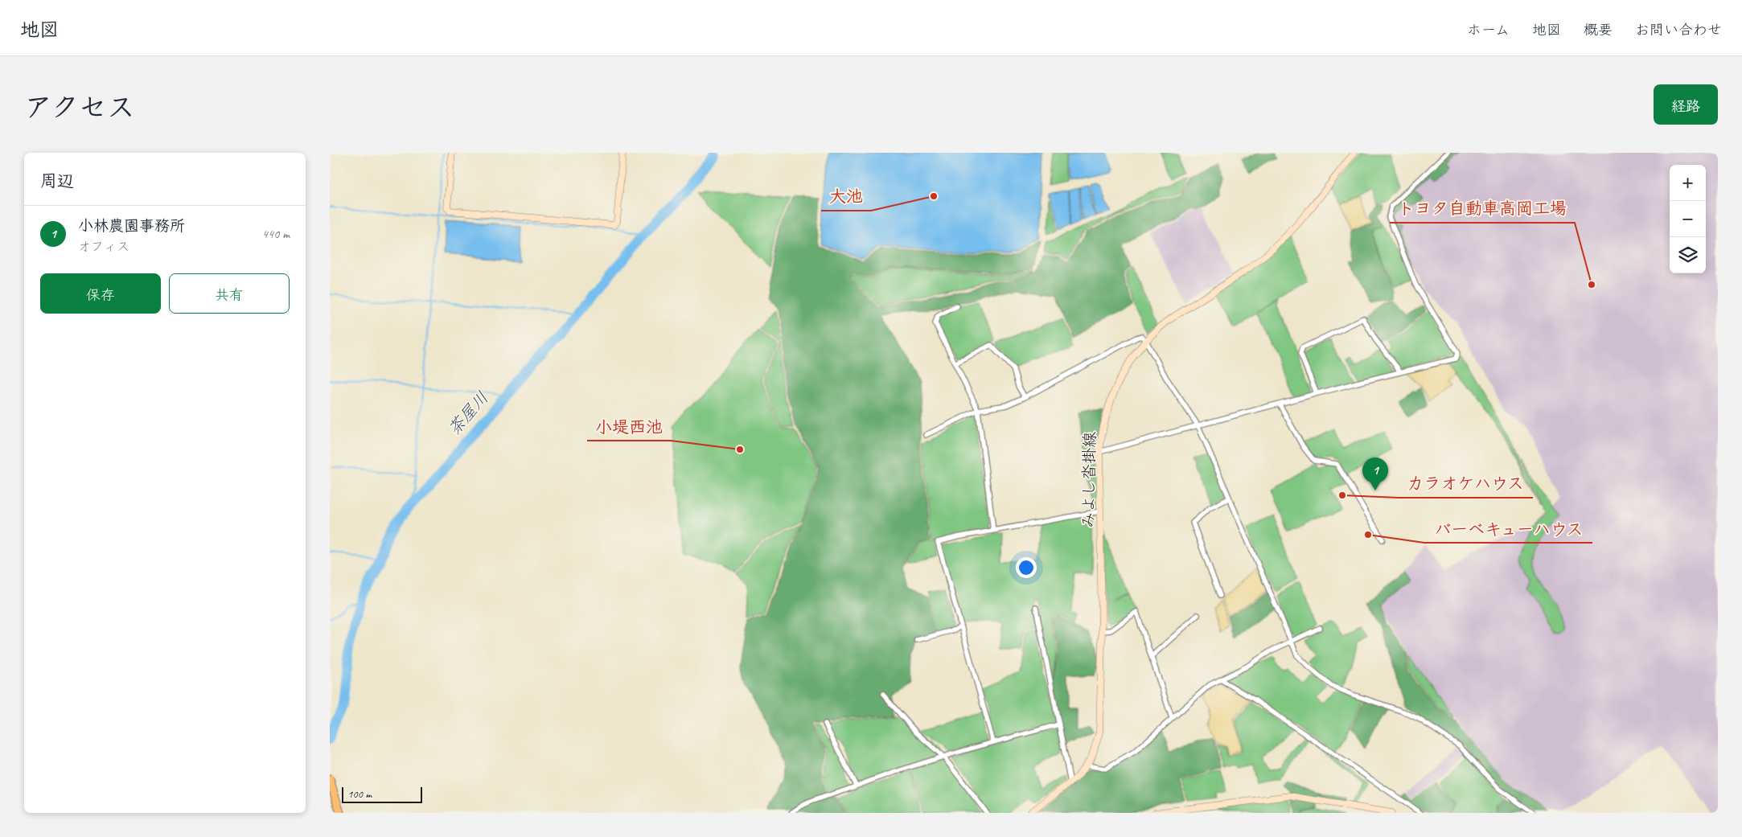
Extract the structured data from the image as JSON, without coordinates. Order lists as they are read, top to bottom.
{
  "streets": {
    "main road": ["みよし沓掛線"]
  },
  "water": ["茶屋川"],
  "places": [
    "大池",
    "トヨタ自動車高岡工場",
    "小堤西池",
    "カラオケハウス",
    "バーベキューハウス"
  ],
  "scale_bar": "100 m",
  "page": {
    "header": "地図",
    "nav": [
      "ホーム",
      "地図",
      "概要",
      "お問い合わせ"
    ],
    "title": "アクセス",
    "buttons": [
      "経路",
      ["保存", "共有"]
    ],
    "heading": "周辺",
    "map_buttons": ["+", "−"],
    "list": [
      {
        "mark": "1",
        "name": "小林農園事務所",
        "note": "オフィス",
        "value": "440 m"
      }
    ],
    "pins": "1",
    "scale": "100 m"
  }
}
